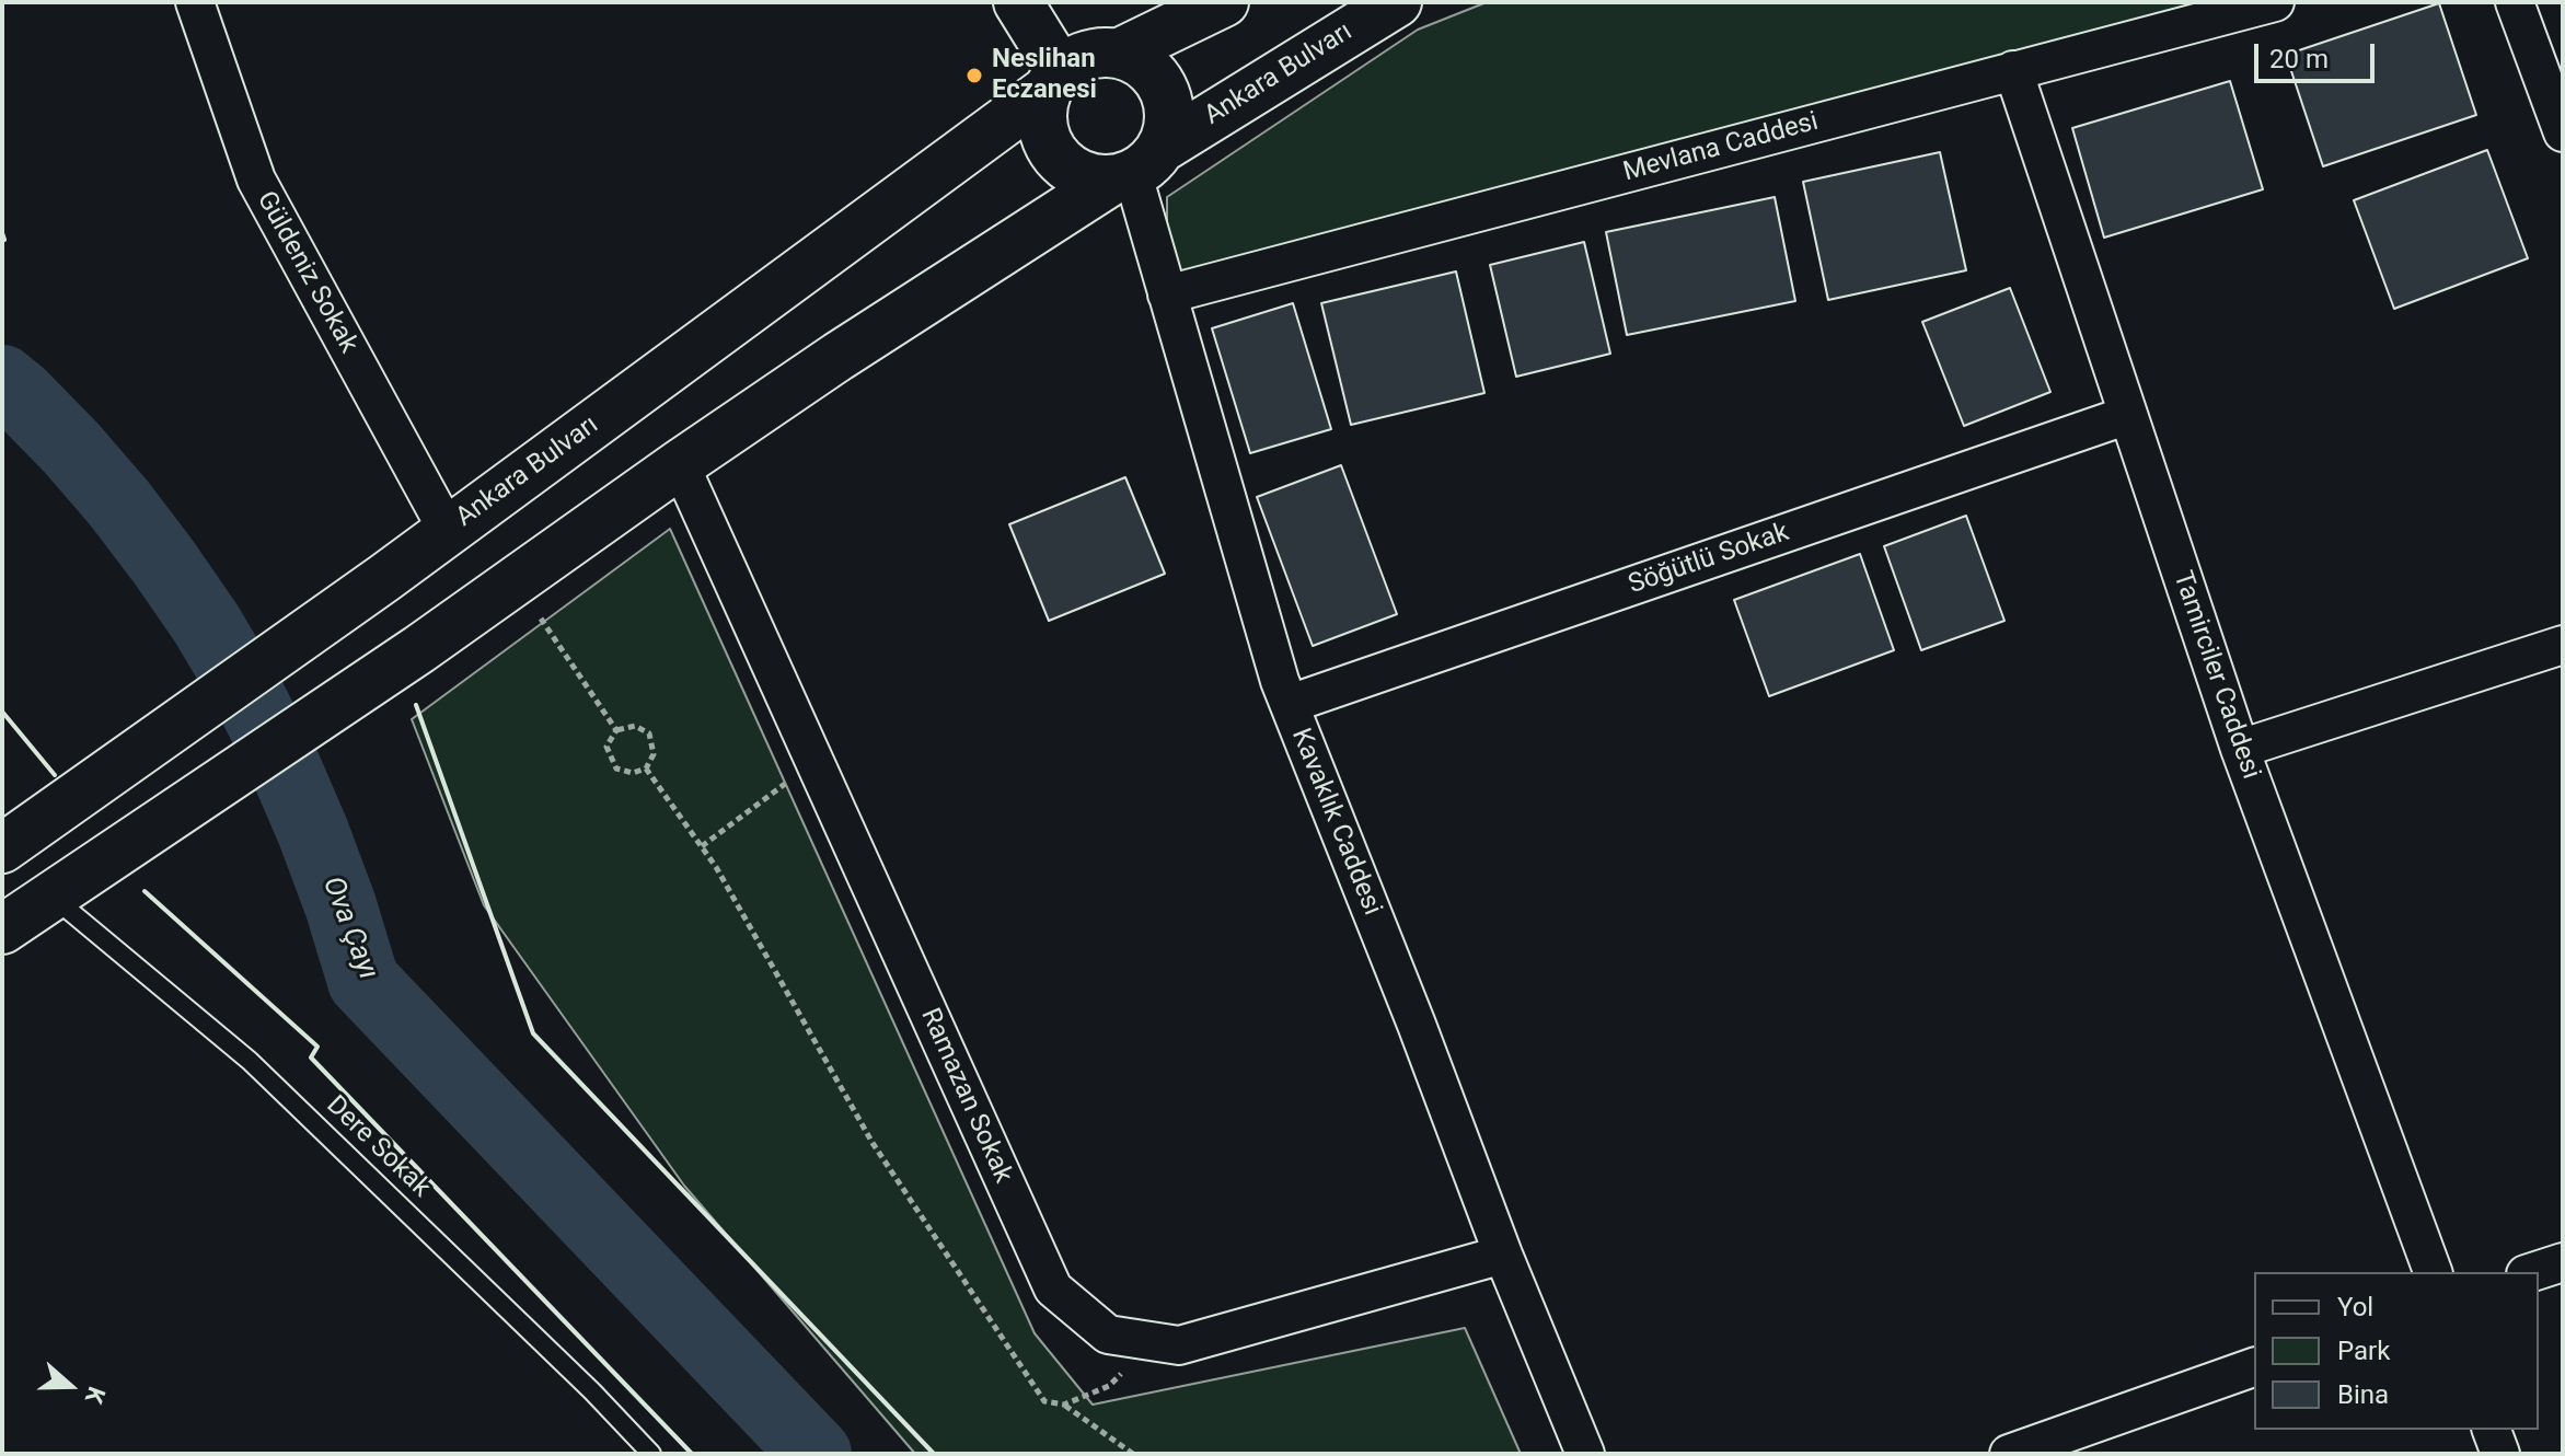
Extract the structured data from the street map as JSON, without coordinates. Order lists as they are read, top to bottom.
{
  "streets": {
    "main road": ["Ankara Bulvarı"],
    "street": [
      "Mevlana Caddesi",
      "Güldeniz Sokak",
      "Söğütlü Sokak",
      "Tamirciler Caddesi",
      "Kavaklık Caddesi",
      "Ramazan Sokak"
    ],
    "lane": ["Dere Sokak"]
  },
  "crossings": [
    ["Ankara Bulvarı", "Güldeniz Sokak"],
    ["Ankara Bulvarı", "Kavaklık Caddesi"],
    ["Ankara Bulvarı", "Ramazan Sokak"],
    ["Ankara Bulvarı", "Dere Sokak"],
    ["Mevlana Caddesi", "Tamirciler Caddesi"],
    ["Mevlana Caddesi", "Kavaklık Caddesi"],
    ["Söğütlü Sokak", "Tamirciler Caddesi"],
    ["Söğütlü Sokak", "Kavaklık Caddesi"],
    ["Kavaklık Caddesi", "Ramazan Sokak"]
  ],
  "water": ["Ova Çayı"],
  "places": ["Neslihan Eczanesi"],
  "legend": ["Yol", "Park", "Bina"],
  "scale_bar": "20 m",
  "north": "right"
}
